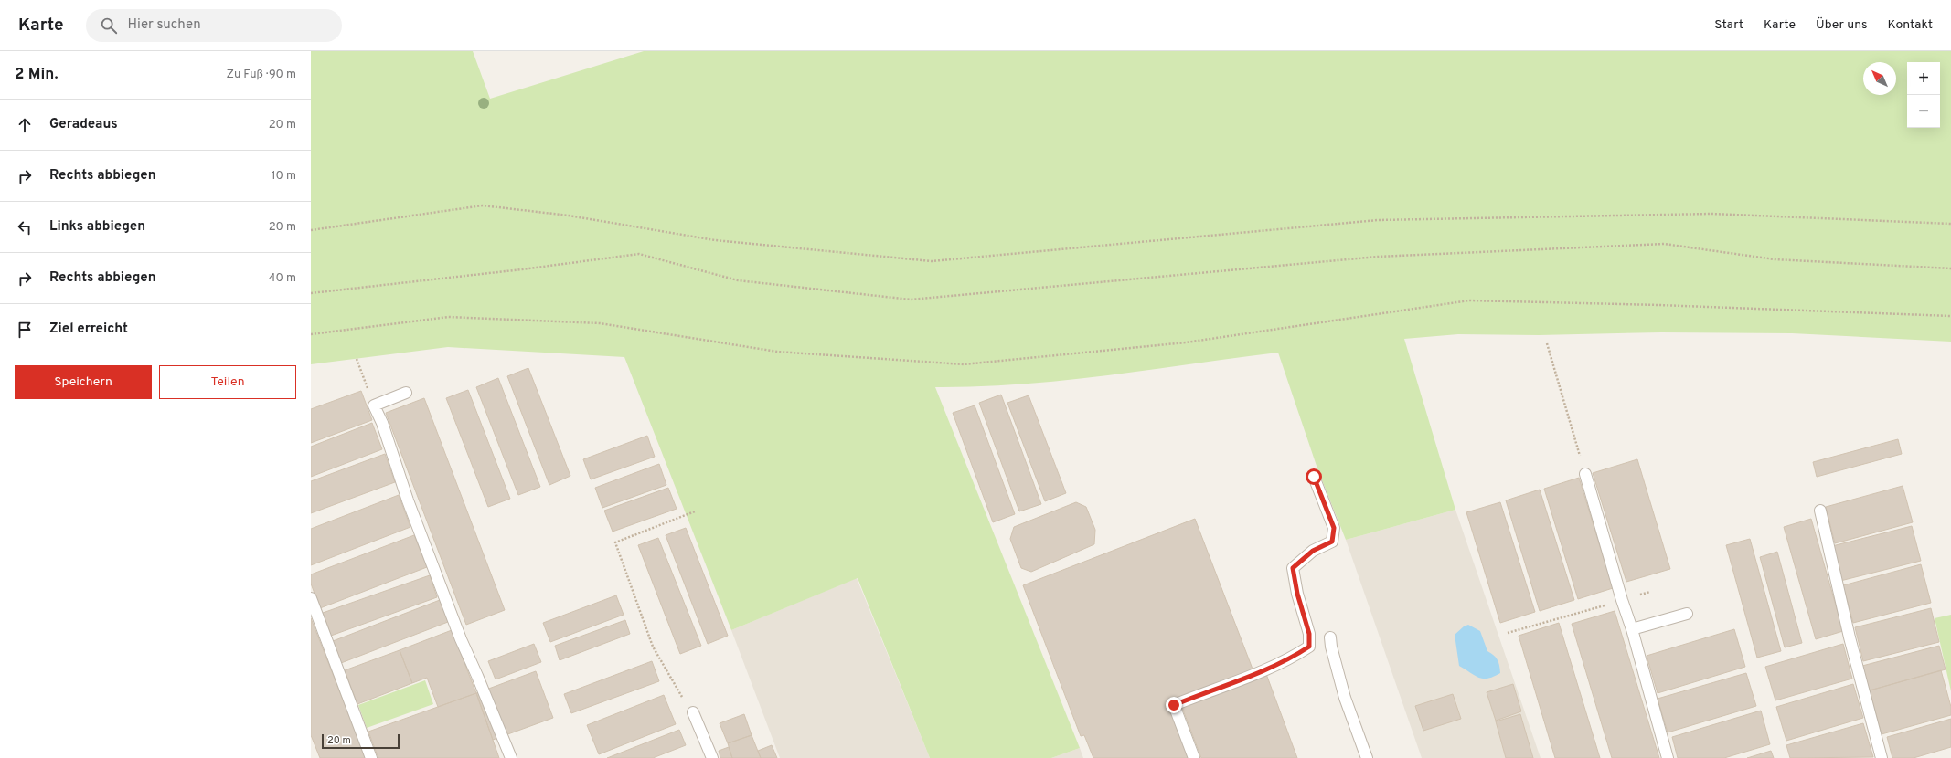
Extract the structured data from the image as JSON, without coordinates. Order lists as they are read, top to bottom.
{
  "scale_bar": "20 m",
  "north": "top left",
  "page": {
    "header": "Karte",
    "search": "Hier suchen",
    "nav": [
      "Start",
      "Karte",
      "Über uns",
      "Kontakt"
    ],
    "heading": ["2 Min.", "Zu Fuß · 90 m"],
    "map_buttons": ["+", "−"],
    "list": [
      ["Geradeaus", "20 m"],
      ["Rechts abbiegen", "10 m"],
      ["Links abbiegen", "20 m"],
      ["Rechts abbiegen", "40 m"],
      "Ziel erreicht"
    ],
    "buttons": ["Speichern", "Teilen"],
    "scale": "20 m"
  }
}
